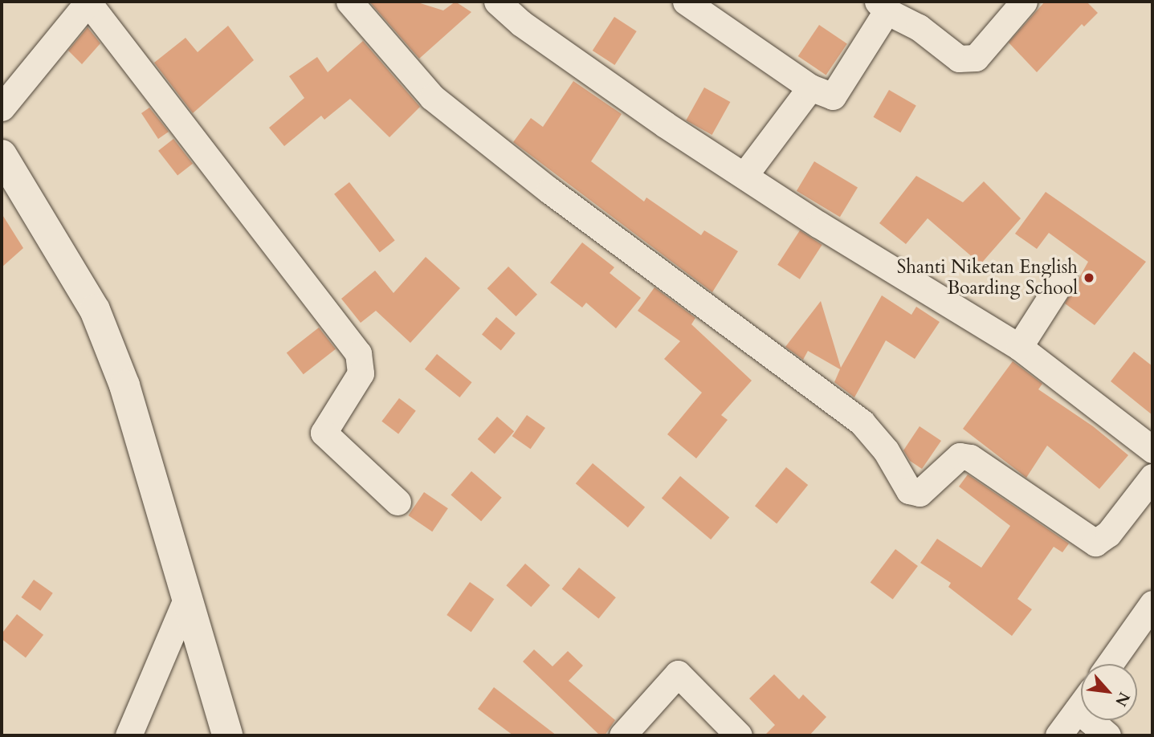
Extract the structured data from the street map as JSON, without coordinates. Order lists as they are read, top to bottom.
{
  "places": ["Shanti Niketan English Boarding School"],
  "north": "bottom right"
}
